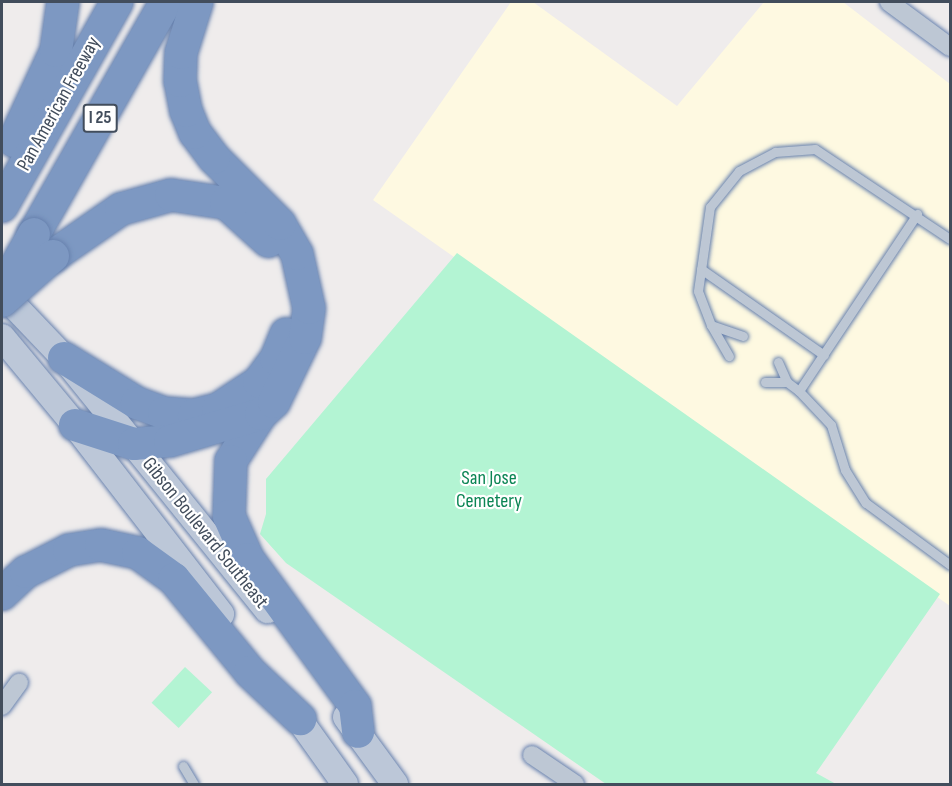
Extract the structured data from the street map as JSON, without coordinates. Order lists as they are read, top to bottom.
{
  "streets": {
    "highway": ["Pan American Freeway", "I 25"],
    "main road": ["Gibson Boulevard Southeast"]
  },
  "crossings": [
    ["I 25", "Gibson Boulevard Southeast"]
  ],
  "parks": ["San Jose Cemetery"]
}
